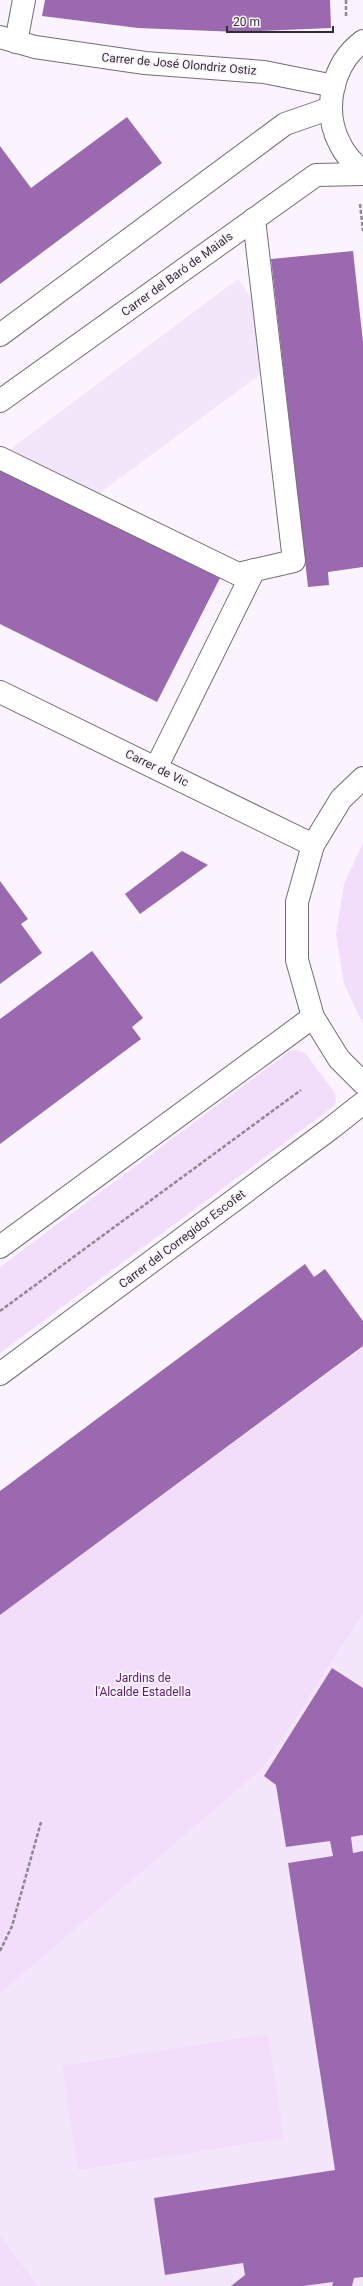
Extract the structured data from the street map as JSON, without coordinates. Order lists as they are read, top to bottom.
{
  "streets": {
    "street": [
      "Carrer de José Olondriz Ostiz",
      "Carrer del Baró de Maials",
      "Carrer de Vic",
      "Carrer del Corregidor Escofet"
    ]
  },
  "parks": ["Jardins de l'Alcalde Estadella"],
  "scale_bar": "20 m"
}
